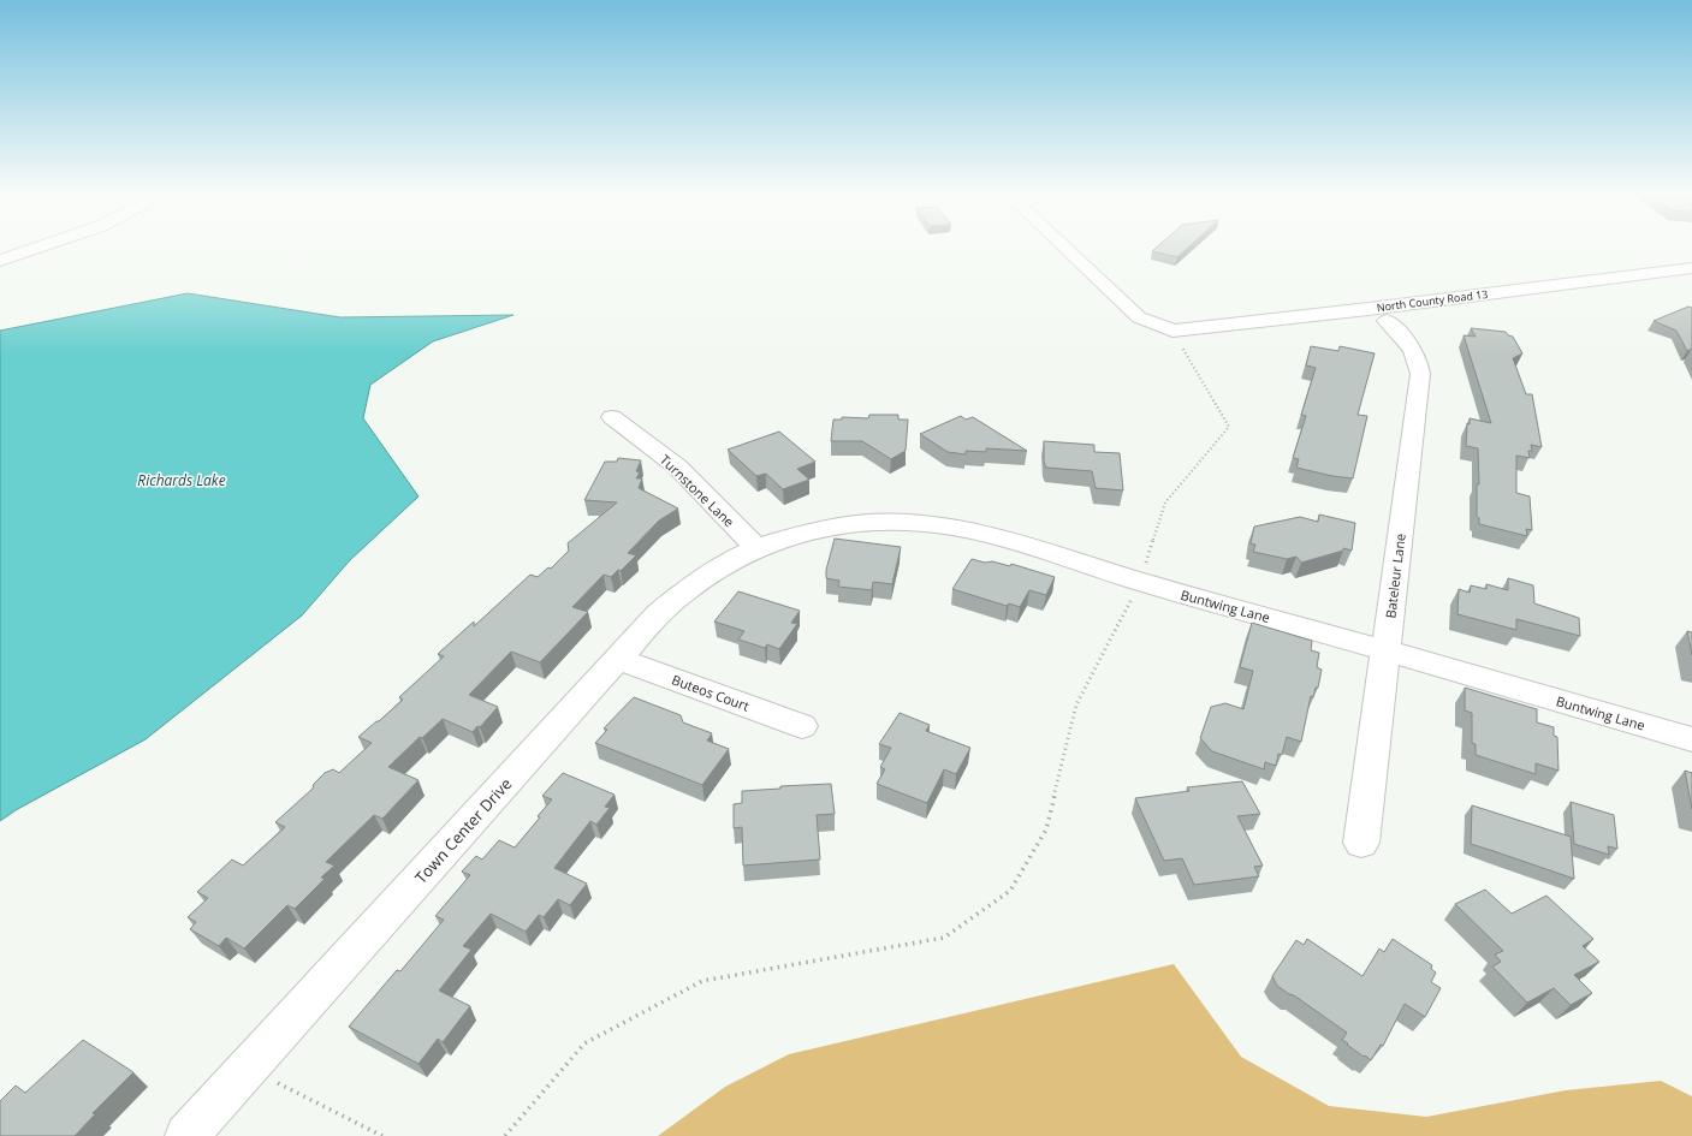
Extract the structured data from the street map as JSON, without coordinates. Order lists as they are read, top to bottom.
{
  "streets": {
    "street": [
      "North County Road 13",
      "Turnstone Lane",
      "Bateleur Lane",
      "Buntwing Lane",
      "Buteos Court",
      "Town Center Drive"
    ]
  },
  "crossings": [
    ["Turnstone Lane", "Buntwing Lane"],
    ["Turnstone Lane", "Town Center Drive"],
    ["Bateleur Lane", "Buntwing Lane"],
    ["Buntwing Lane", "Town Center Drive"],
    ["Buteos Court", "Town Center Drive"]
  ],
  "water": ["Richards Lake"]
}
